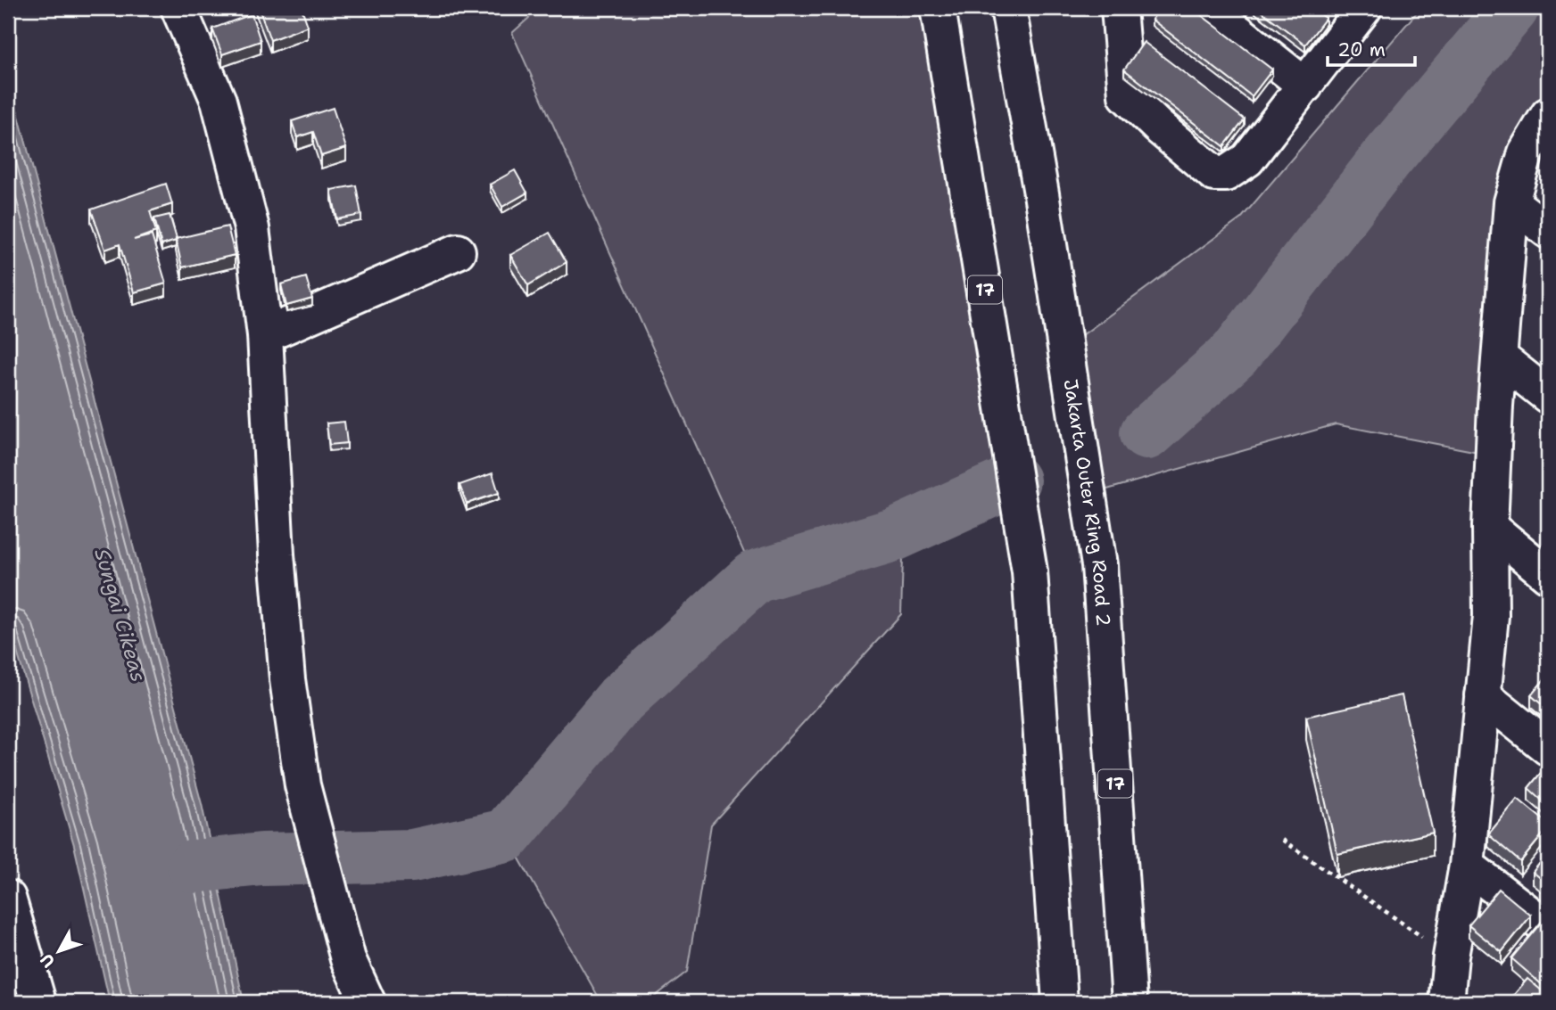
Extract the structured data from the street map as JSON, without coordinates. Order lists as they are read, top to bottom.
{
  "streets": {
    "main road": ["17", "Jakarta Outer Ring Road 2"]
  },
  "water": ["Sungai Cikeas"],
  "scale_bar": "20 m",
  "north": "bottom left"
}
